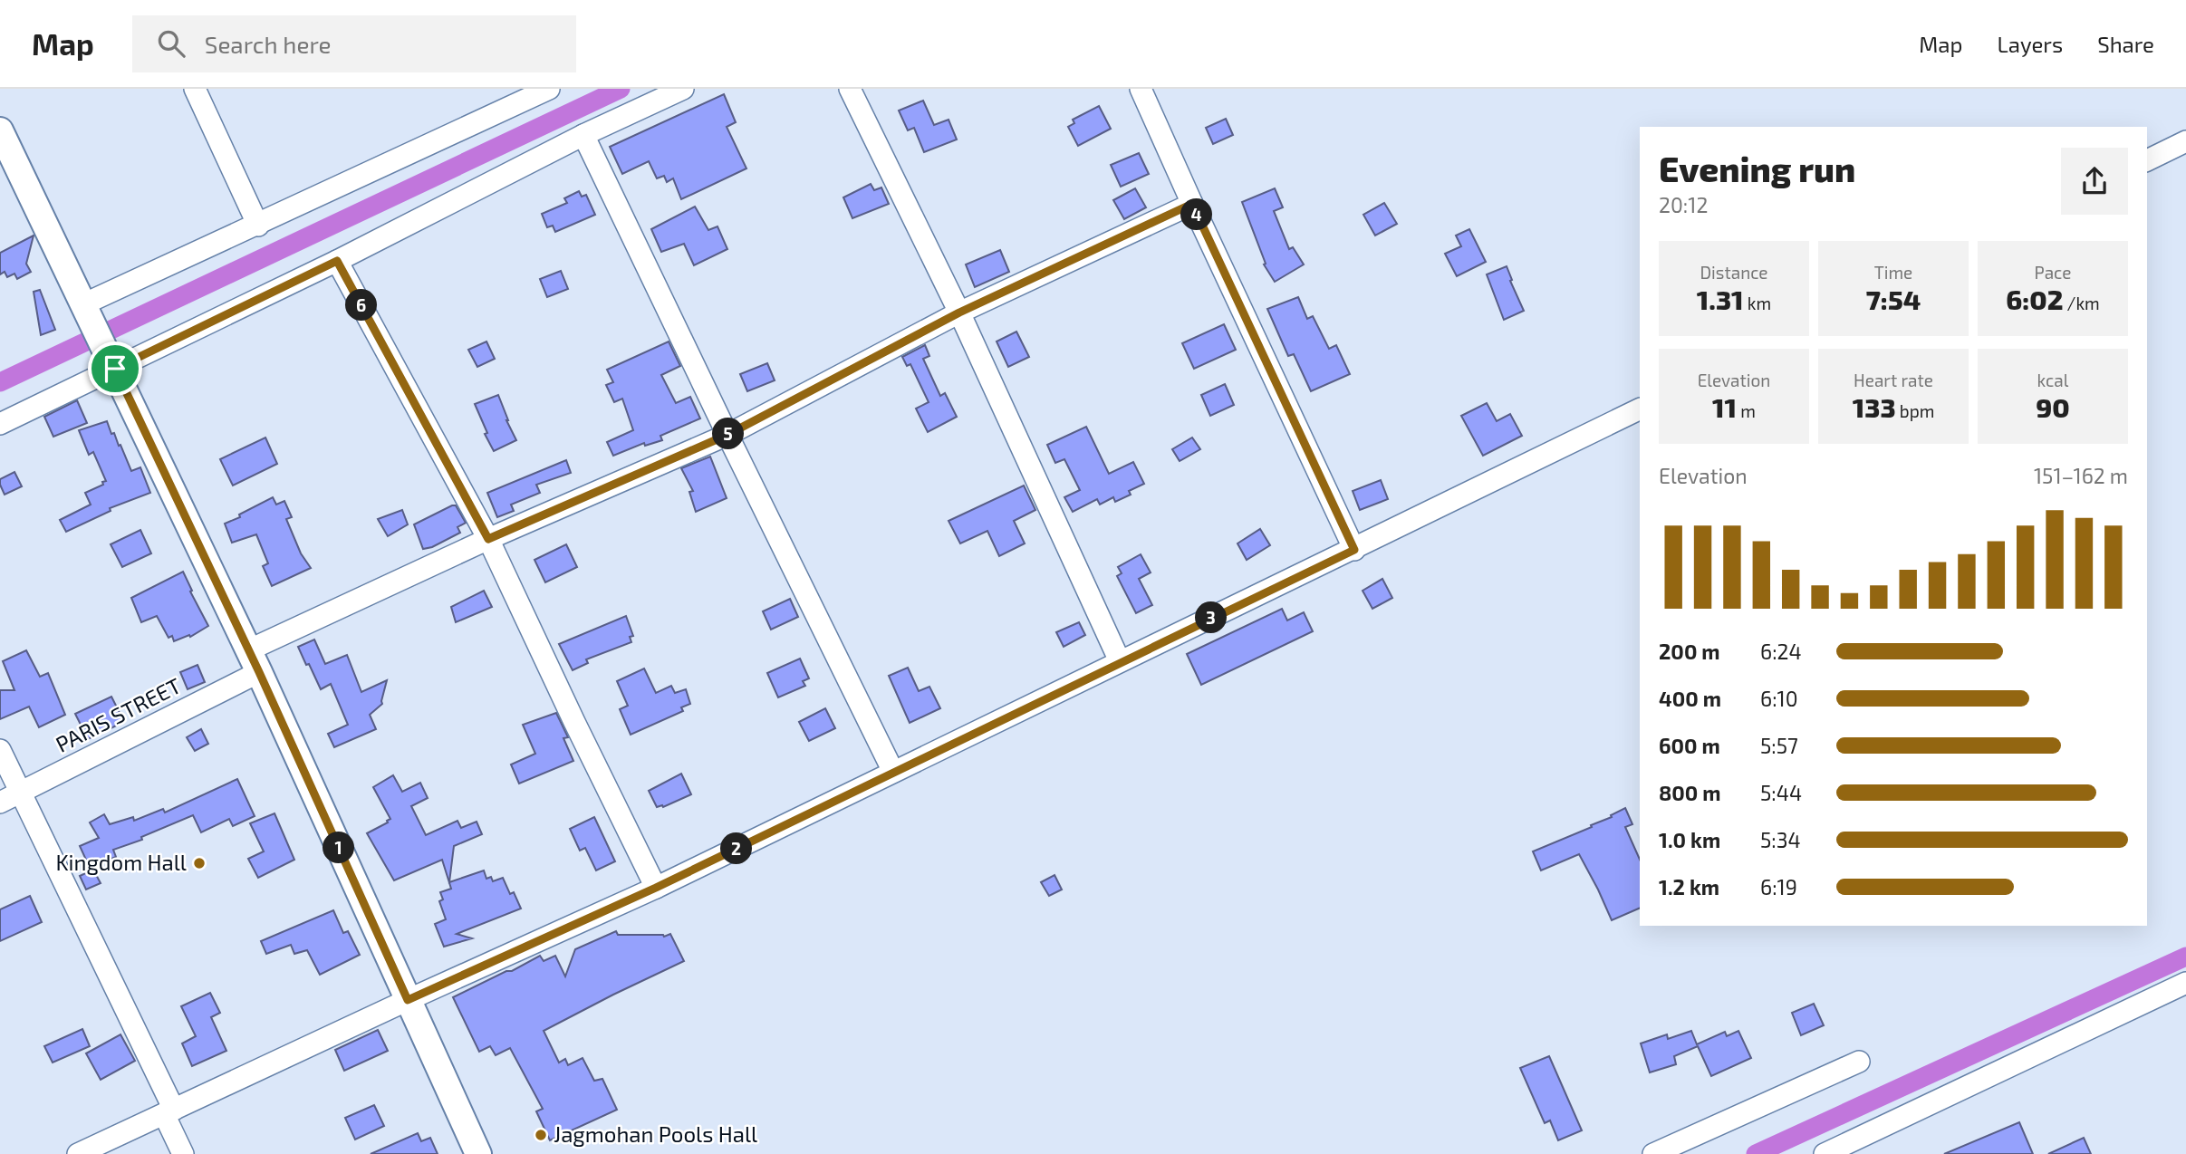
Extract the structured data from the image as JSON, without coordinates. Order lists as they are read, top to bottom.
{
  "streets": {
    "street": ["PARIS STREET"]
  },
  "places": ["Kingdom Hall", "Jagmohan Pools Hall"],
  "page": {
    "header": "Map",
    "search": "Search here",
    "nav": ["Map", "Layers", "Share"],
    "heading": ["Evening run", "20:12"],
    "pins": [
      "4",
      "6",
      "5",
      "3",
      "1",
      "2"
    ],
    "stats": [
      ["Distance", "1.31 km"],
      ["Time", "7:54"],
      ["Pace", "6:02 /km"],
      ["Elevation", "11 m"],
      ["Heart rate", "133 bpm"],
      ["kcal", "90"]
    ],
    "chart": ["Elevation", "151–162 m"],
    "list": [
      {
        "name": "200 m",
        "note": "6:24"
      },
      {
        "name": "400 m",
        "note": "6:10"
      },
      {
        "name": "600 m",
        "note": "5:57"
      },
      {
        "name": "800 m",
        "note": "5:44"
      },
      {
        "name": "1.0 km",
        "note": "5:34"
      },
      {
        "name": "1.2 km",
        "note": "6:19"
      }
    ]
  }
}
